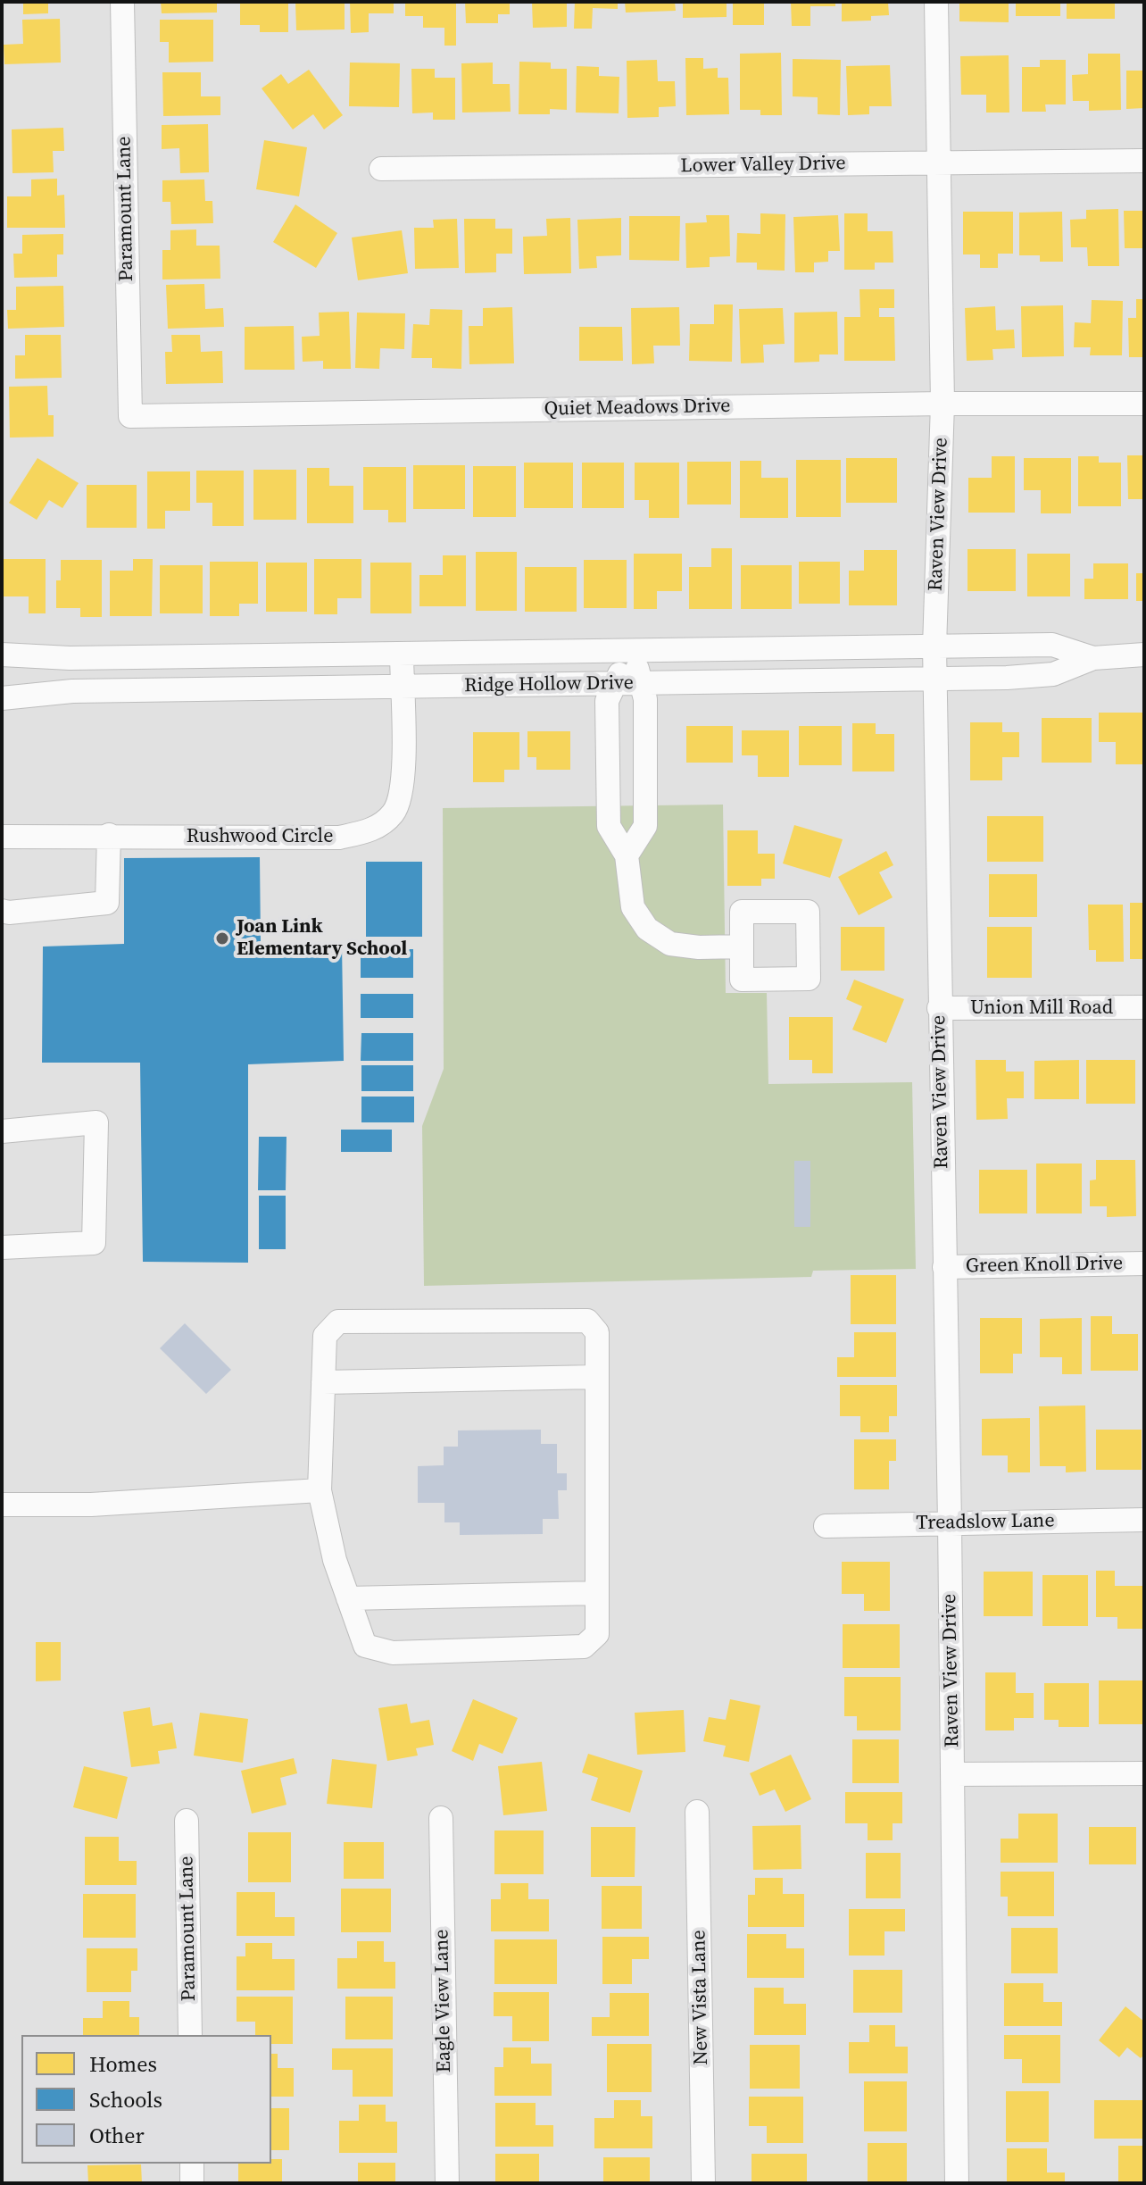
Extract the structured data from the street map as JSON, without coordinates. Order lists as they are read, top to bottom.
{
  "streets": {
    "street": [
      "Lower Valley Drive",
      "Paramount Lane",
      "Quiet Meadows Drive",
      "Raven View Drive",
      "Ridge Hollow Drive",
      "Rushwood Circle",
      "Union Mill Road",
      "Green Knoll Drive",
      "Treadslow Lane",
      "New Vista Lane",
      "Eagle View Lane"
    ]
  },
  "crossings": [
    ["Lower Valley Drive", "Raven View Drive"],
    ["Paramount Lane", "Quiet Meadows Drive"],
    ["Quiet Meadows Drive", "Raven View Drive"],
    ["Raven View Drive", "Ridge Hollow Drive"],
    ["Raven View Drive", "Union Mill Road"],
    ["Raven View Drive", "Green Knoll Drive"],
    ["Raven View Drive", "Treadslow Lane"],
    ["Ridge Hollow Drive", "Rushwood Circle"]
  ],
  "places": ["Joan Link Elementary School"],
  "legend": ["Homes", "Schools", "Other"]
}
